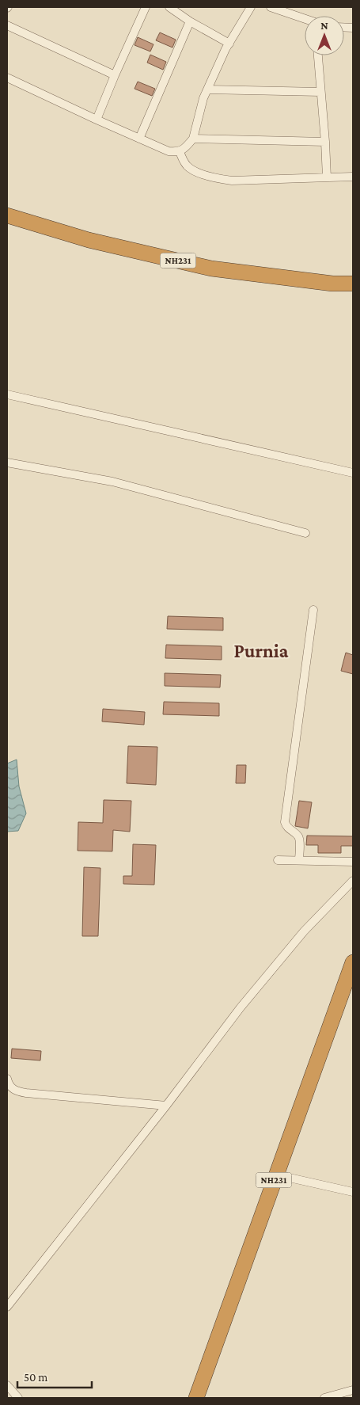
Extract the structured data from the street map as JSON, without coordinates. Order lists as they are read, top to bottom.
{
  "streets": {
    "highway": ["NH231"]
  },
  "districts": ["Purnia"],
  "scale_bar": "50 m",
  "north": "top"
}
